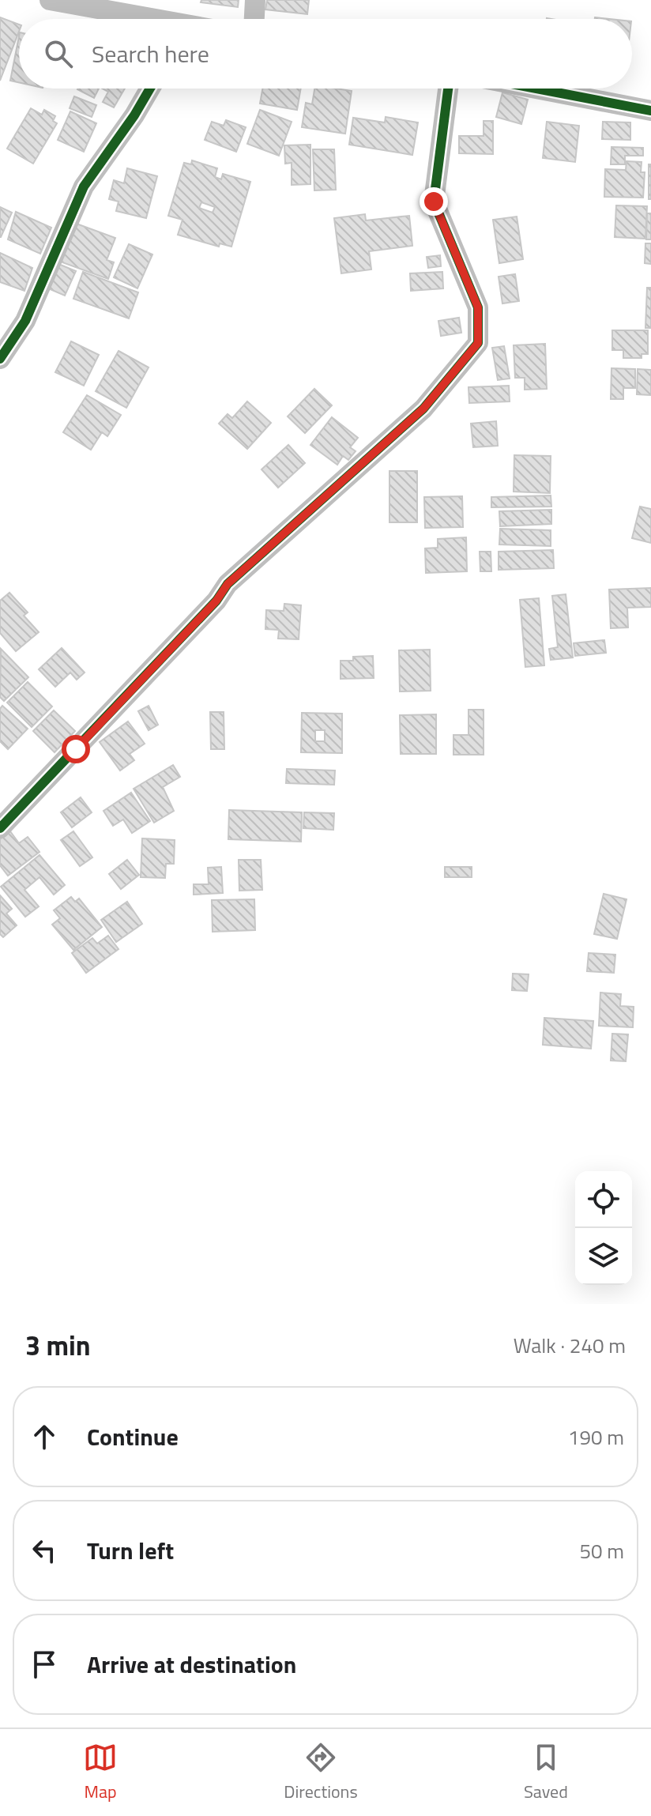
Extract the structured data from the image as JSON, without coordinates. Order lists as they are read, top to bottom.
{
  "page": {
    "search": "Search here",
    "heading": ["3 min", "Walk · 240 m"],
    "list": [
      ["Continue", "190 m"],
      ["Turn left", "50 m"],
      "Arrive at destination"
    ],
    "nav": ["Map", "Directions", "Saved"]
  }
}
